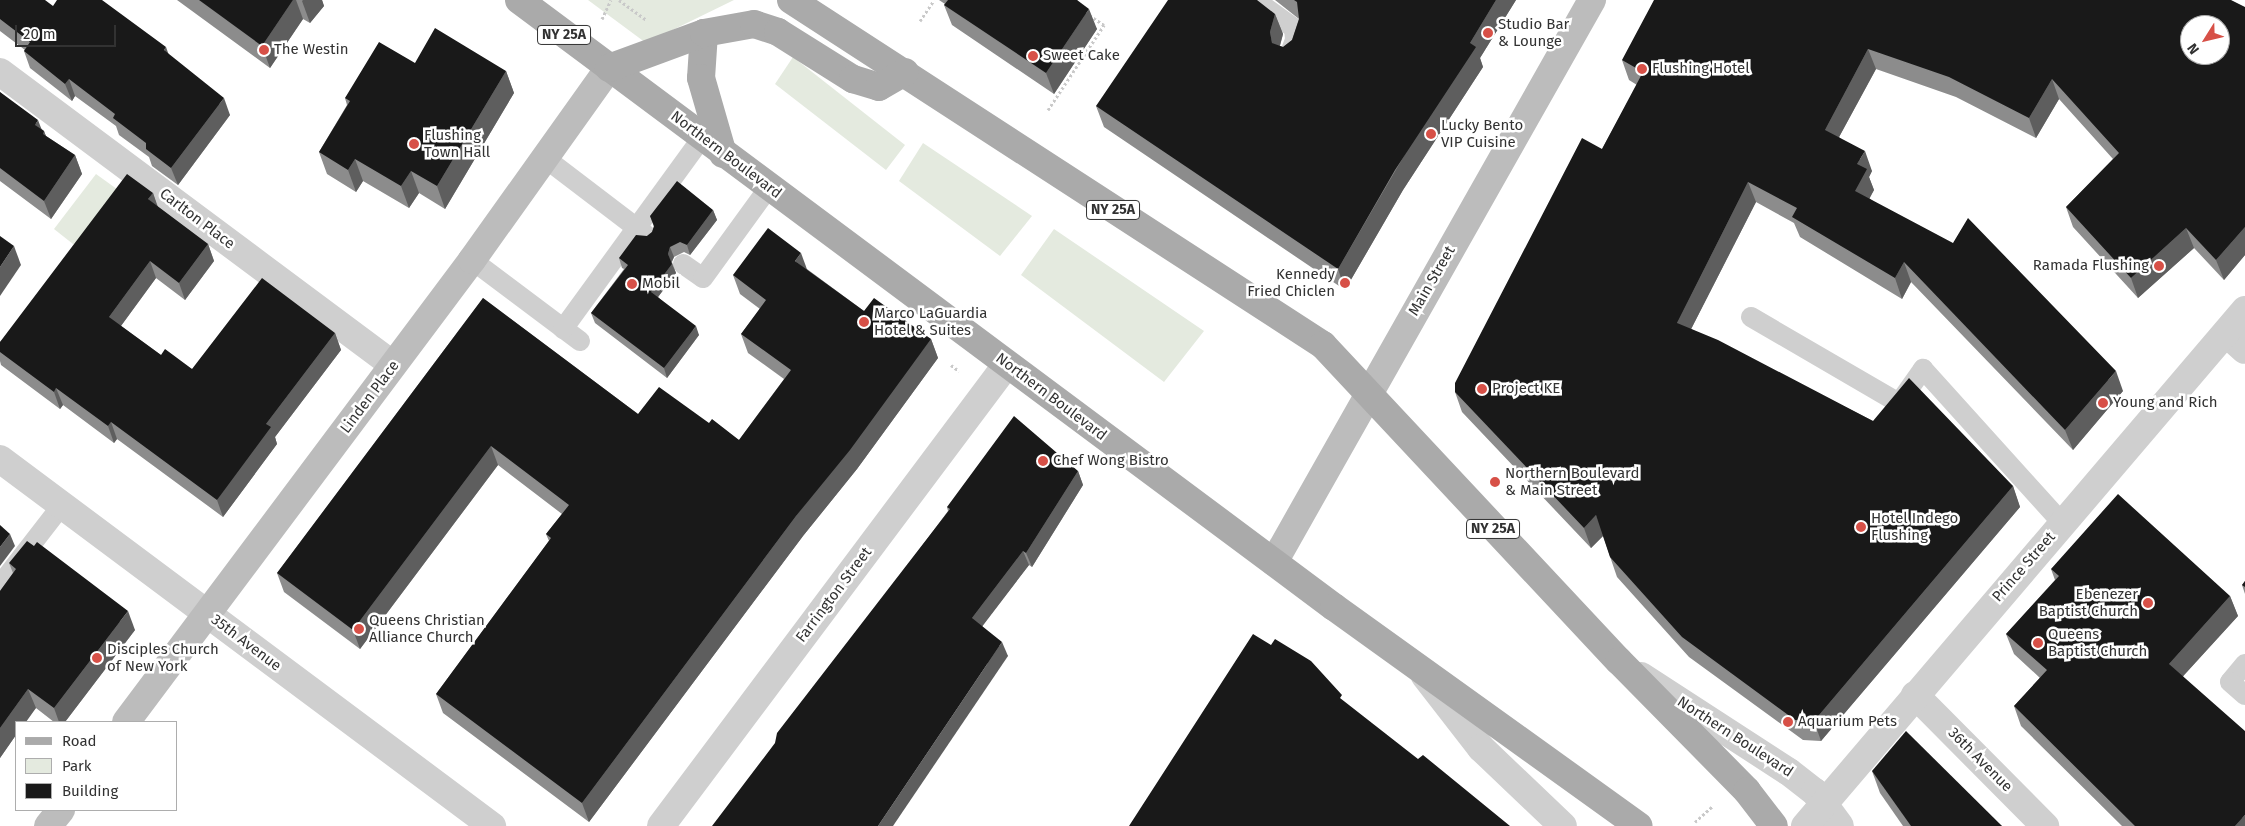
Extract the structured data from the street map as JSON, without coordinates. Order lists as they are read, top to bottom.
{
  "streets": {
    "main road": [
      "NY 25A",
      "Northern Boulevard",
      "Main Street",
      "Linden Place"
    ],
    "street": [
      "Carlton Place",
      "Prince Street",
      "Farrington Street",
      "35th Avenue",
      "36th Avenue"
    ]
  },
  "crossings": [
    ["Northern Boulevard", "Main Street"],
    ["Northern Boulevard", "Linden Place"],
    ["Northern Boulevard", "Prince Street"],
    ["Northern Boulevard", "Farrington Street"],
    ["Carlton Place", "Linden Place"],
    ["Linden Place", "35th Avenue"],
    ["Prince Street", "36th Avenue"]
  ],
  "places": [
    "Studio Bar & Lounge",
    "The Westin",
    "Sweet Cake",
    "Flushing Hotel",
    "Lucky Bento VIP Cuisine",
    "Flushing Town Hall",
    "Ramada Flushing",
    "Kennedy Fried Chiclen",
    "Mobil",
    "Marco LaGuardia Hotel & Suites",
    "Project KE",
    "Young and Rich",
    "Chef Wong Bistro",
    "Northern Boulevard & Main Street",
    "Hotel Indego Flushing",
    "Ebenezer Baptist Church",
    "Queens Christian Alliance Church",
    "Queens Baptist Church",
    "Disciples Church of New York",
    "Aquarium Pets"
  ],
  "legend": ["Road", "Park", "Building"],
  "scale_bar": "20 m",
  "north": "bottom left"
}
